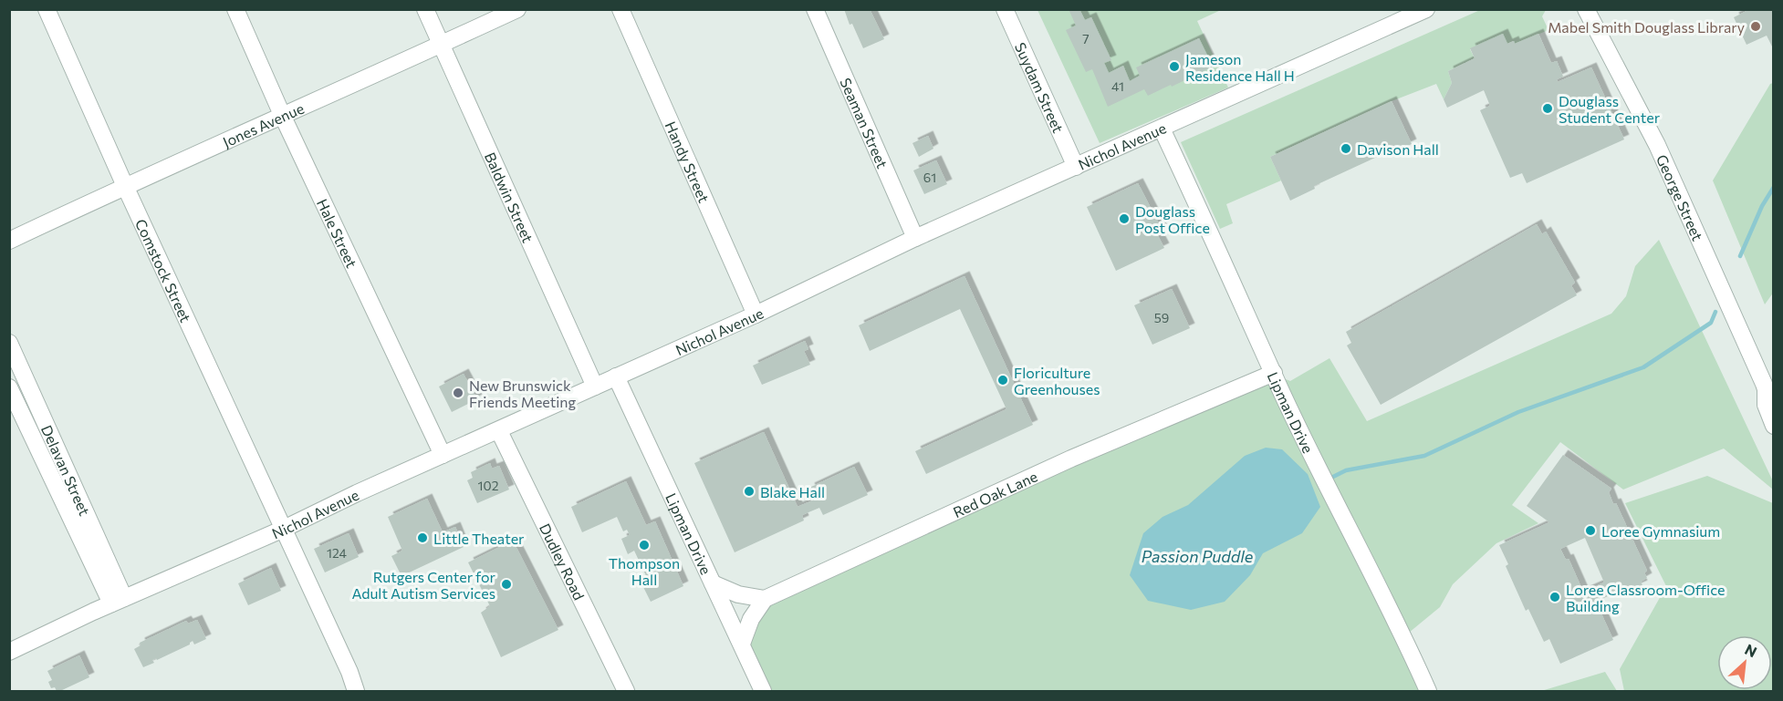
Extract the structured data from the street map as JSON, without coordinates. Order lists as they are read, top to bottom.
{
  "streets": {
    "street": [
      "Suydam Street",
      "Seaman Street",
      "Jones Avenue",
      "Nichol Avenue",
      "Handy Street",
      "Baldwin Street",
      "George Street",
      "Hale Street",
      "Comstock Street",
      "Lipman Drive",
      "Delavan Street",
      "Red Oak Lane",
      "Dudley Road"
    ]
  },
  "crossings": [
    ["Suydam Street", "Nichol Avenue"],
    ["Seaman Street", "Nichol Avenue"],
    ["Jones Avenue", "Baldwin Street"],
    ["Jones Avenue", "Hale Street"],
    ["Jones Avenue", "Comstock Street"],
    ["Nichol Avenue", "Handy Street"],
    ["Nichol Avenue", "Baldwin Street"],
    ["Nichol Avenue", "Hale Street"],
    ["Nichol Avenue", "Comstock Street"],
    ["Nichol Avenue", "Lipman Drive"],
    ["Nichol Avenue", "Delavan Street"],
    ["Nichol Avenue", "Dudley Road"],
    ["Lipman Drive", "Red Oak Lane"]
  ],
  "water": ["Passion Puddle"],
  "places": [
    "Mabel Smith Douglass Library",
    "Jameson Residence Hall H",
    "Douglass Student Center",
    "Davison Hall",
    "Douglass Post Office",
    "Floriculture Greenhouses",
    "New Brunswick Friends Meeting",
    "Blake Hall",
    "Loree Gymnasium",
    "Little Theater",
    "Thompson Hall",
    "Rutgers Center for Adult Autism Services",
    "Loree Classroom-Office Building"
  ],
  "house_numbers": [
    "7",
    "41",
    "61",
    "59",
    "102",
    "124"
  ],
  "north": "top right"
}
